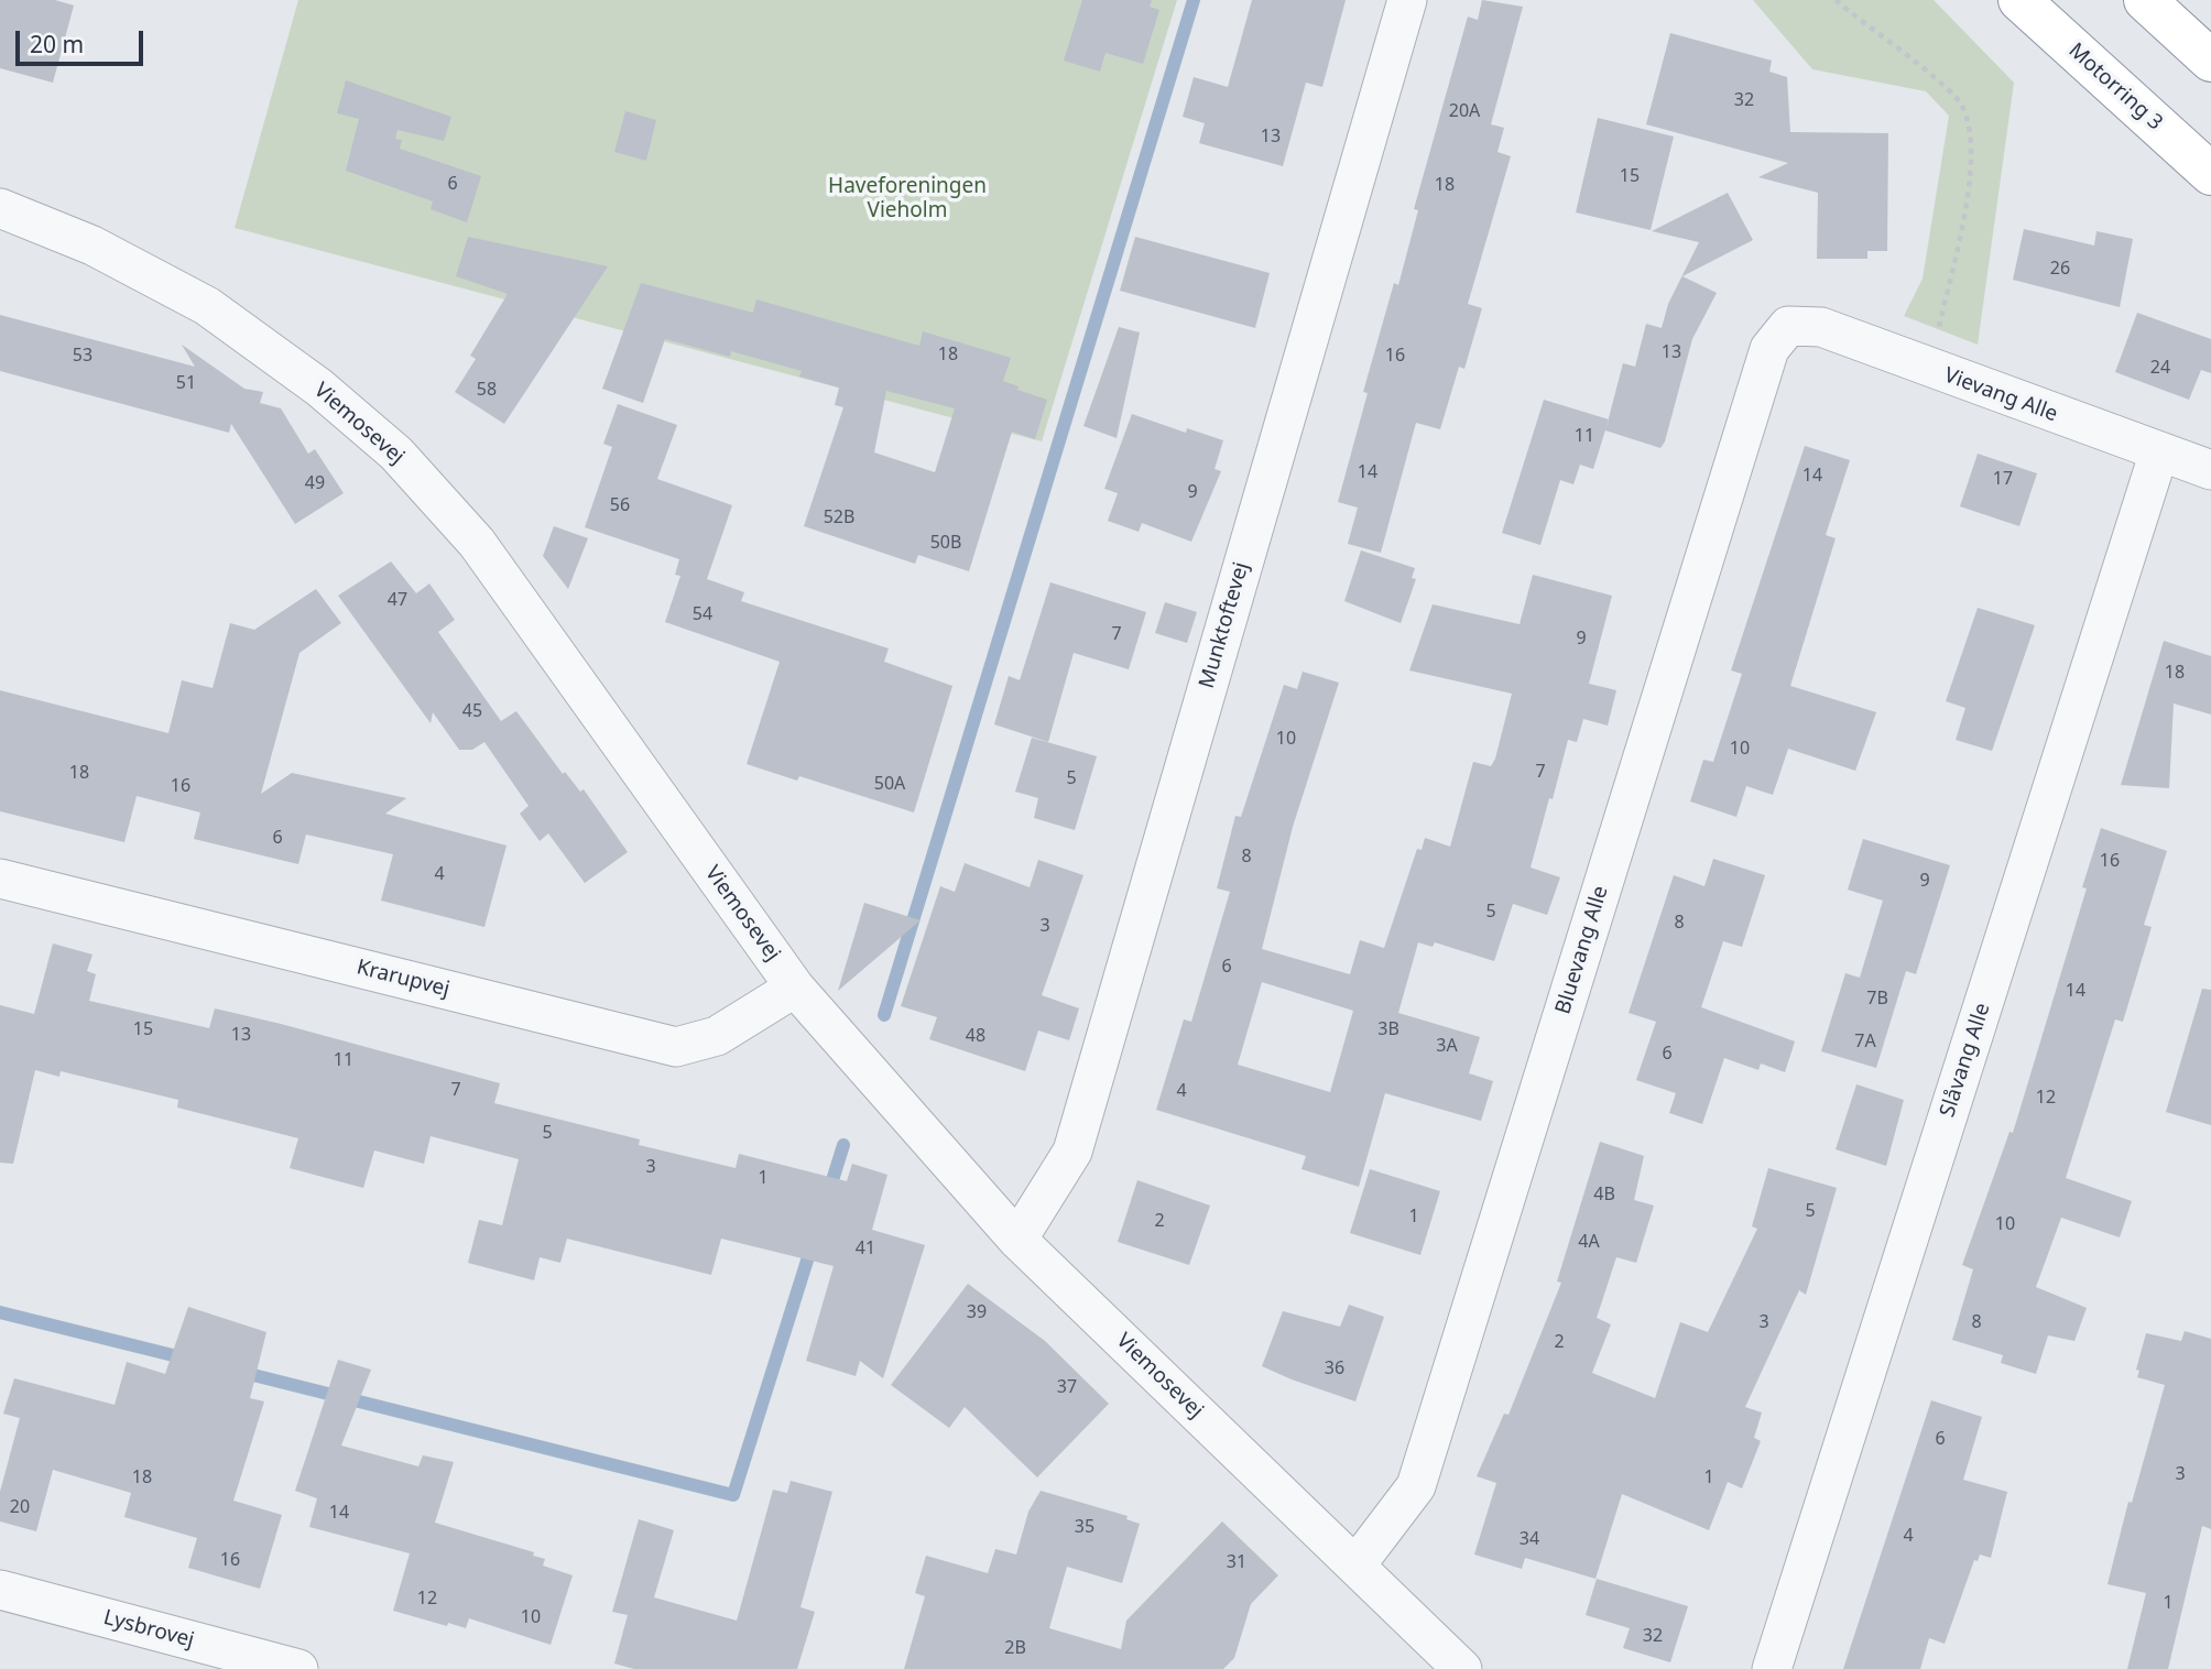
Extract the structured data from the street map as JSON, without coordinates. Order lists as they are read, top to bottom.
{
  "streets": {
    "highway": ["Motorring 3"],
    "street": [
      "Vievang Alle",
      "Viemosevej",
      "Munktoftevej",
      "Bluevang Alle",
      "Krarupvej",
      "Slåvang Alle",
      "Lysbrovej"
    ]
  },
  "crossings": [
    ["Vievang Alle", "Bluevang Alle"],
    ["Vievang Alle", "Slåvang Alle"],
    ["Viemosevej", "Munktoftevej"],
    ["Viemosevej", "Bluevang Alle"],
    ["Viemosevej", "Krarupvej"]
  ],
  "parks": ["Haveforeningen Vieholm"],
  "house_numbers": [
    "32",
    "20A",
    "13",
    "15",
    "6",
    "18",
    "26",
    "13",
    "18",
    "53",
    "16",
    "24",
    "51",
    "58",
    "11",
    "14",
    "14",
    "17",
    "49",
    "9",
    "56",
    "52B",
    "50B",
    "47",
    "54",
    "7",
    "9",
    "18",
    "45",
    "10",
    "10",
    "7",
    "18",
    "5",
    "50A",
    "16",
    "6",
    "8",
    "16",
    "4",
    "9",
    "5",
    "8",
    "3",
    "6",
    "14",
    "7B",
    "15",
    "3B",
    "13",
    "48",
    "7A",
    "3A",
    "6",
    "11",
    "7",
    "4",
    "12",
    "5",
    "3",
    "1",
    "4B",
    "5",
    "1",
    "2",
    "10",
    "4A",
    "41",
    "39",
    "3",
    "8",
    "2",
    "36",
    "37",
    "6",
    "3",
    "18",
    "1",
    "20",
    "14",
    "35",
    "4",
    "34",
    "16",
    "31",
    "12",
    "1",
    "10",
    "32",
    "2B"
  ],
  "scale_bar": "20 m"
}
